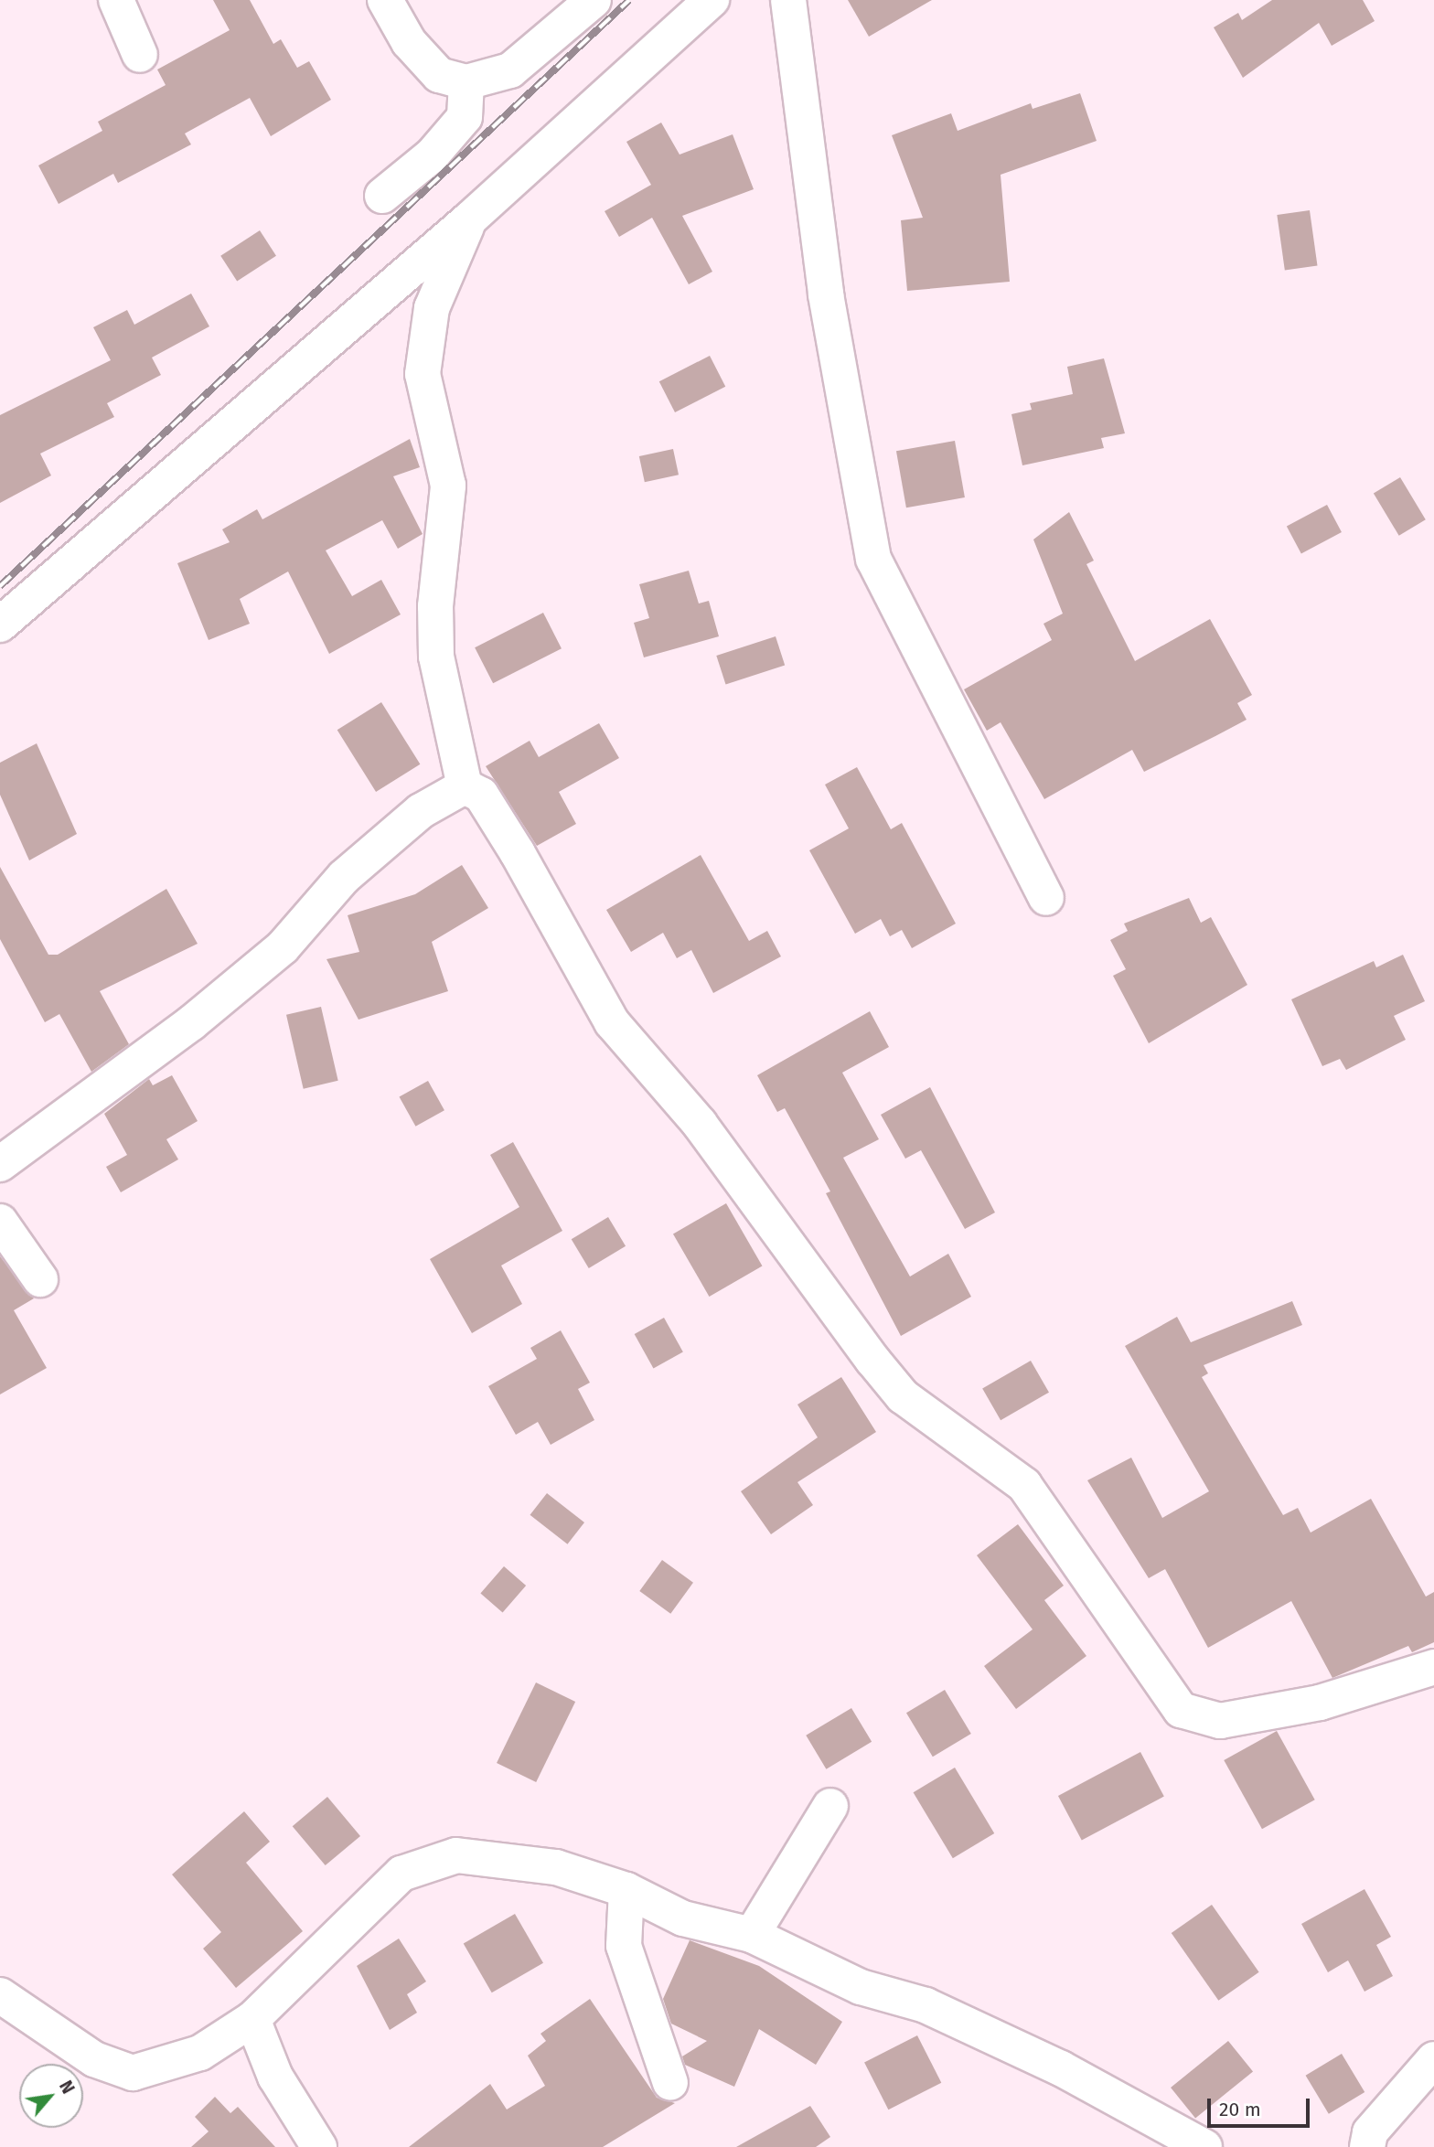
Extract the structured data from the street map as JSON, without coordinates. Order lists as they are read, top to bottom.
{
  "scale_bar": "20 m",
  "north": "top right"
}
